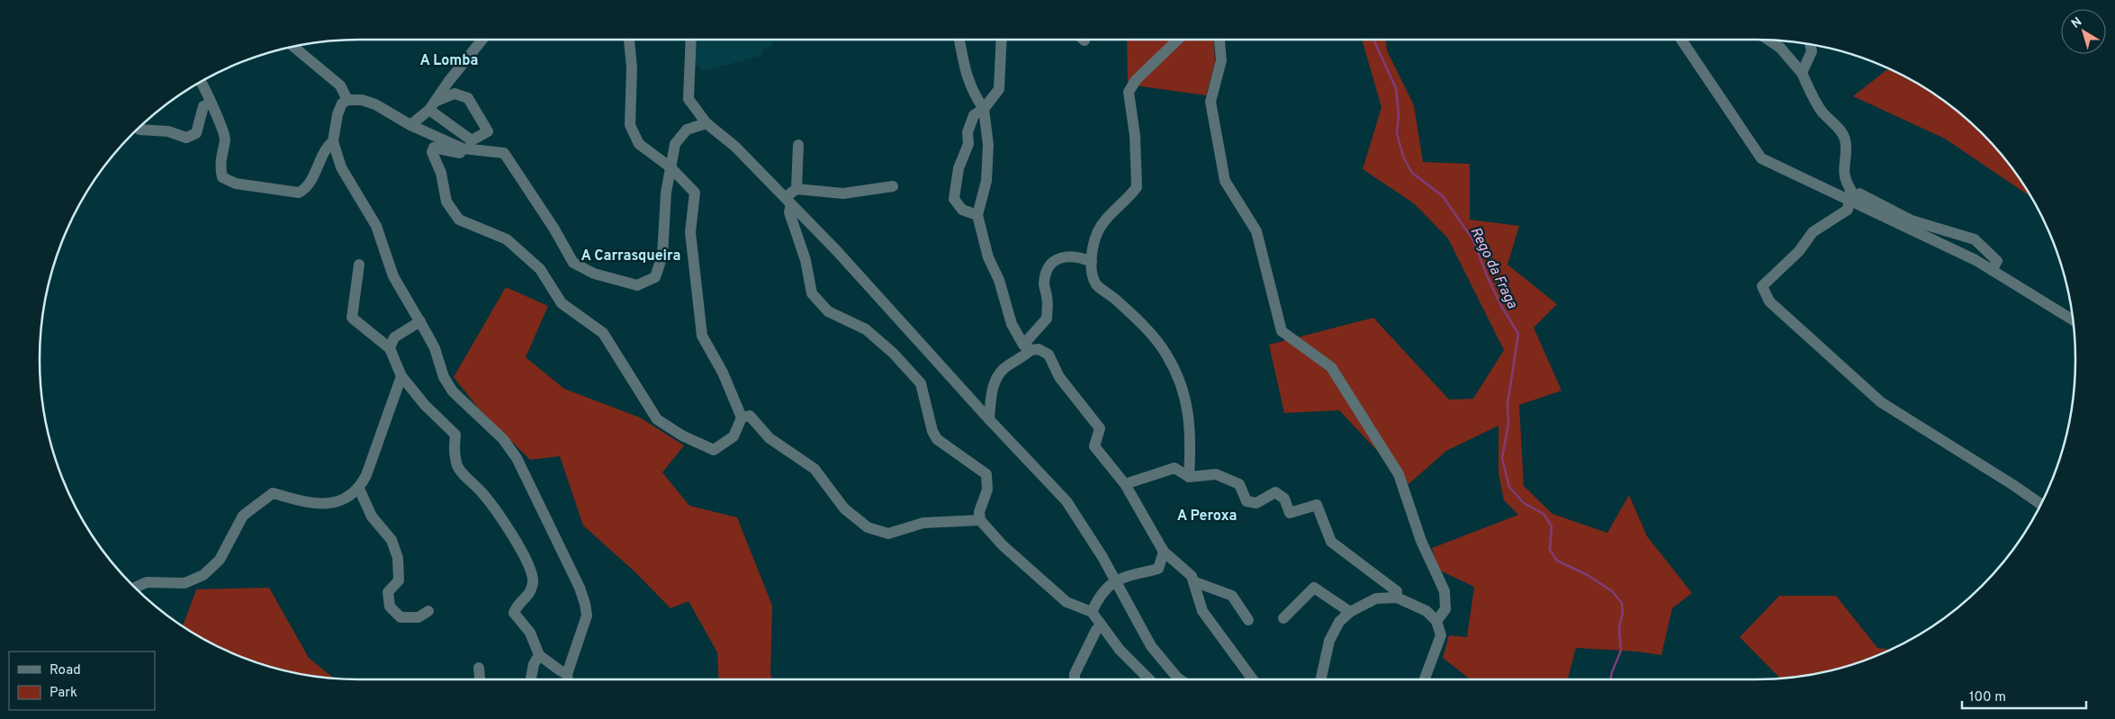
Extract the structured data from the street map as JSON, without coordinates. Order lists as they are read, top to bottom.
{
  "districts": ["A Lomba", "A Carrasqueira", "A Peroxa"],
  "water": ["Rego da Fraga"],
  "legend": ["Road", "Park"],
  "scale_bar": "100 m",
  "north": "top left"
}
